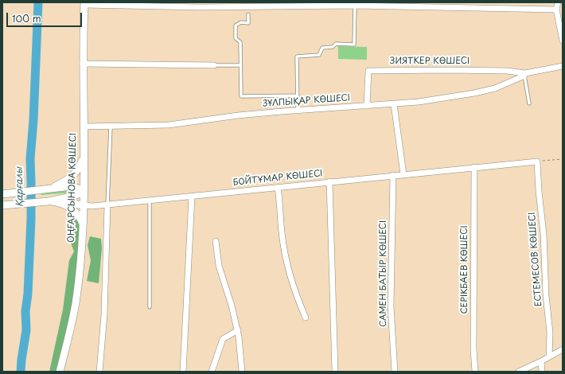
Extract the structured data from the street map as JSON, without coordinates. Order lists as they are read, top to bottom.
{
  "streets": {
    "main road": ["ОҢҒАРСЫНОВА КӨШЕСІ"],
    "street": [
      "ЗИЯТКЕР КӨШЕСІ",
      "ЗҰЛПЫҚАР КӨШЕСІ",
      "БОЙТҰМАР КӨШЕСІ",
      "ЕСТЕМЕСОВ КӨШЕСІ",
      "СЕРІКБАЕВ КӨШЕСІ",
      "САМЕН БАТЫР КӨШЕСІ"
    ]
  },
  "crossings": [
    ["ЗИЯТКЕР КӨШЕСІ", "ЗҰЛПЫҚАР КӨШЕСІ"],
    ["ЗҰЛПЫҚАР КӨШЕСІ", "ОҢҒАРСЫНОВА КӨШЕСІ"],
    ["БОЙТҰМАР КӨШЕСІ", "ОҢҒАРСЫНОВА КӨШЕСІ"],
    ["БОЙТҰМАР КӨШЕСІ", "ЕСТЕМЕСОВ КӨШЕСІ"],
    ["БОЙТҰМАР КӨШЕСІ", "СЕРІКБАЕВ КӨШЕСІ"],
    ["БОЙТҰМАР КӨШЕСІ", "САМЕН БАТЫР КӨШЕСІ"]
  ],
  "water": ["Қарғалы"],
  "scale_bar": "100 m"
}
